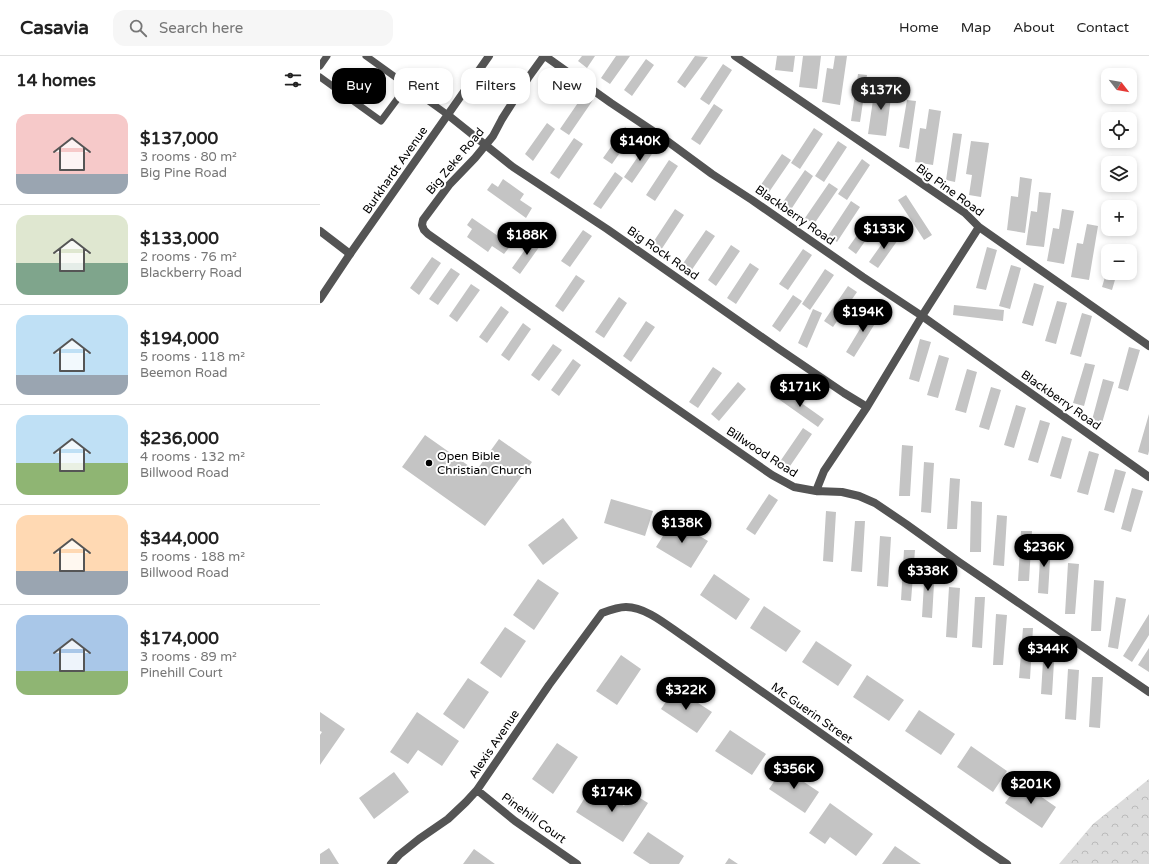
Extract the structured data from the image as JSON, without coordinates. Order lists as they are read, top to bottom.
{
  "streets": {
    "street": [
      "Big Zeke Road",
      "Burkhardt Avenue",
      "Big Pine Road",
      "Blackberry Road",
      "Big Rock Road",
      "Billwood Road",
      "Mc Guerin Street",
      "Alexis Avenue",
      "Pinehill Court"
    ]
  },
  "crossings": [
    ["Big Zeke Road", "Blackberry Road"],
    ["Big Zeke Road", "Big Rock Road"],
    ["Big Zeke Road", "Billwood Road"],
    ["Burkhardt Avenue", "Big Rock Road"],
    ["Mc Guerin Street", "Alexis Avenue"],
    ["Alexis Avenue", "Pinehill Court"]
  ],
  "places": ["Open Bible Christian Church"],
  "north": "bottom right",
  "page": {
    "header": "Casavia",
    "search": "Search here",
    "nav": [
      "Home",
      "Map",
      "About",
      "Contact"
    ],
    "heading": "14 homes",
    "map_buttons": ["+", "−"],
    "chip": [
      "Buy",
      "Rent",
      "Filters",
      "New"
    ],
    "price": [
      "$137K",
      "$140K",
      "$133K",
      "$188K",
      "$194K",
      "$171K",
      "$138K",
      "$236K",
      "$338K",
      "$344K",
      "$322K",
      "$356K",
      "$201K",
      "$174K"
    ],
    "list": [
      {
        "name": "$137,000",
        "note": "3 rooms · 80 m² · Big Pine Road"
      },
      {
        "name": "$133,000",
        "note": "2 rooms · 76 m² · Blackberry Road"
      },
      {
        "name": "$194,000",
        "note": "5 rooms · 118 m² · Beemon Road"
      },
      {
        "name": "$236,000",
        "note": "4 rooms · 132 m² · Billwood Road"
      },
      {
        "name": "$344,000",
        "note": "5 rooms · 188 m² · Billwood Road"
      },
      {
        "name": "$174,000",
        "note": "3 rooms · 89 m² · Pinehill Court"
      }
    ]
  }
}
